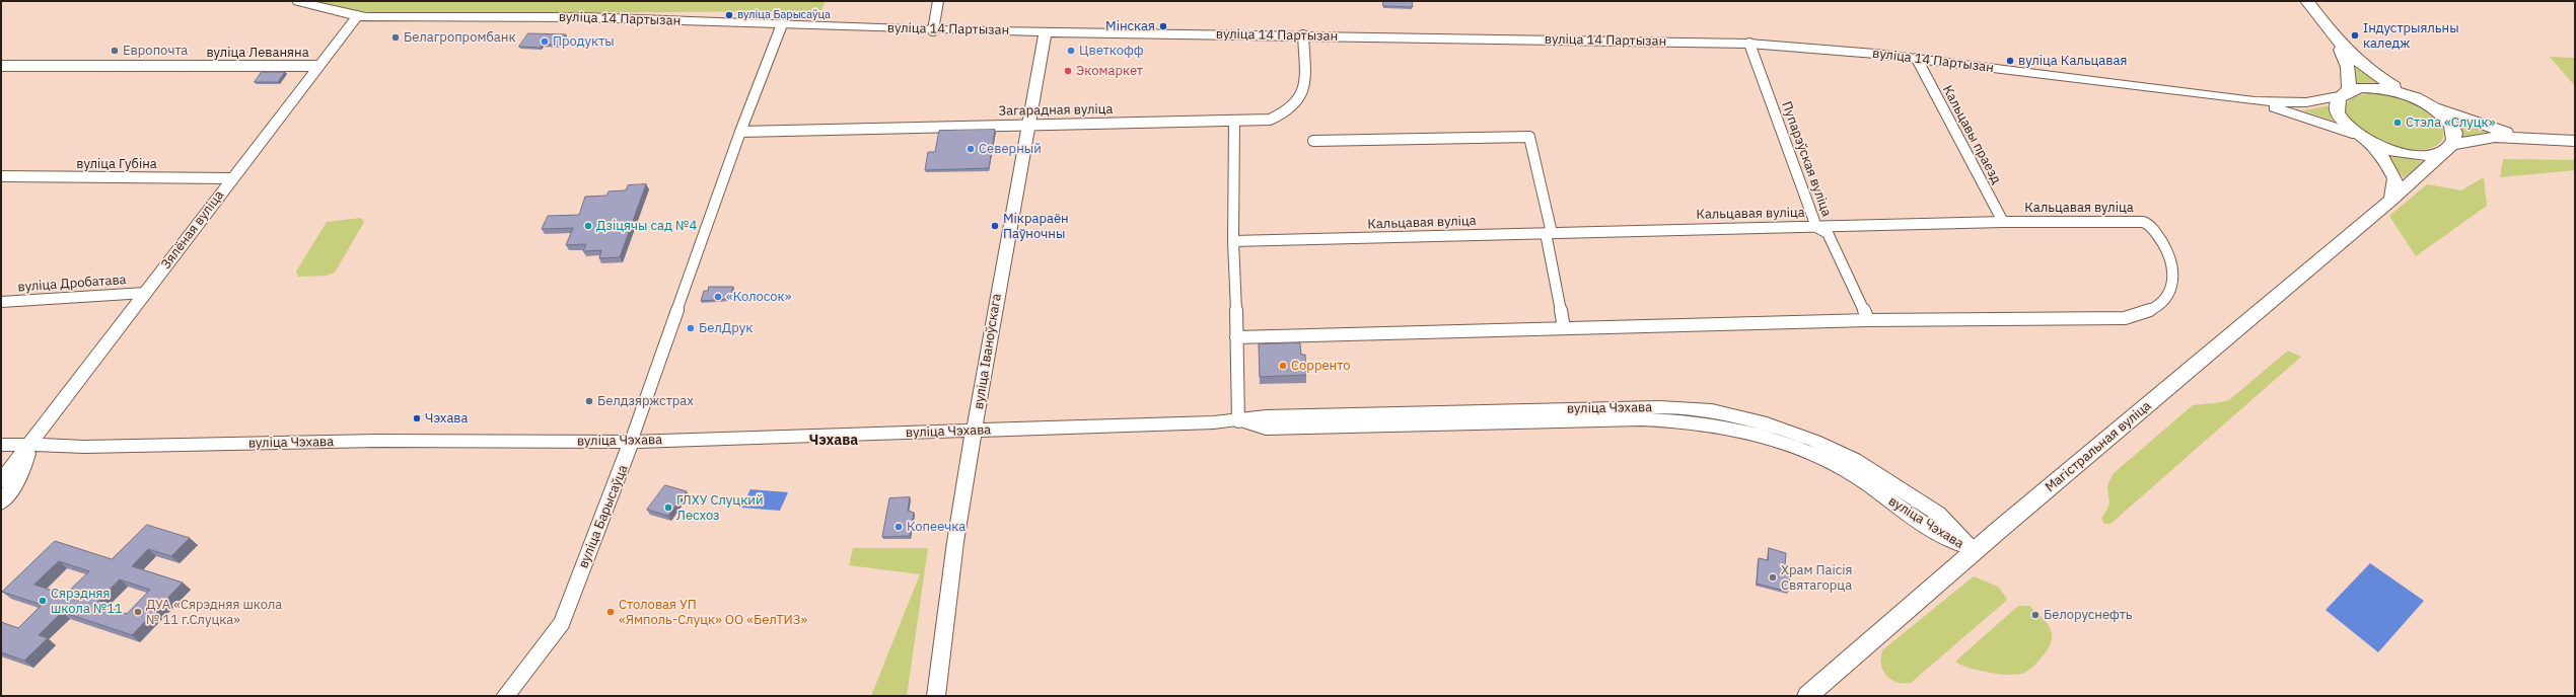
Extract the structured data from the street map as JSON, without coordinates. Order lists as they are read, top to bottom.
{
  "streets": {
    "main road": [
      "вуліца 14 Партызан",
      "Зялёная вуліца",
      "вуліца Іваноўскага",
      "вуліца Чэхава",
      "Магістральная вуліца",
      "вуліца Барысаўца"
    ],
    "street": [
      "вуліца Леваняна",
      "Загарадная вуліца",
      "Кальцавы праезд",
      "Пупарэўская вуліца",
      "вуліца Губіна",
      "Кальцавая вуліца",
      "вуліца Дробатава"
    ]
  },
  "crossings": [
    ["вуліца 14 Партызан", "Загарадная вуліца"],
    ["вуліца 14 Партызан", "Кальцавы праезд"],
    ["вуліца 14 Партызан", "Пупарэўская вуліца"],
    ["вуліца 14 Партызан", "Зялёная вуліца"],
    ["вуліца 14 Партызан", "вуліца Іваноўскага"],
    ["вуліца 14 Партызан", "вуліца Барысаўца"],
    ["вуліца Леваняна", "Зялёная вуліца"],
    ["Загарадная вуліца", "вуліца Іваноўскага"],
    ["Загарадная вуліца", "вуліца Барысаўца"],
    ["Кальцавы праезд", "Кальцавая вуліца"],
    ["Пупарэўская вуліца", "Кальцавая вуліца"],
    ["вуліца Губіна", "Зялёная вуліца"],
    ["Зялёная вуліца", "вуліца Дробатава"],
    ["Зялёная вуліца", "вуліца Чэхава"],
    ["вуліца Іваноўскага", "вуліца Чэхава"],
    ["вуліца Чэхава", "Магістральная вуліца"],
    ["вуліца Чэхава", "вуліца Барысаўца"]
  ],
  "districts": ["Чэхава"],
  "places": [
    "вуліца Барысаўца",
    "Мінская",
    "Індустрыяльны каледж",
    "Белагропромбанк",
    "Продукты",
    "Европочта",
    "Цветкофф",
    "вуліца Кальцавая",
    "Экомаркет",
    "Стэла «Слуцк»",
    "Северный",
    "Дзіцячы сад №4",
    "Мікрараён Паўночны",
    "«Колосок»",
    "БелДрук",
    "Сорренто",
    "Белдзяржстрах",
    "Чэхава",
    "ГЛХУ Слуцкий Лесхоз",
    "Копеечка",
    "Храм Паісія Святагорца",
    "Сярэдняя школа №11",
    "ДУА «Сярэдняя школа № 11 г.Слуцка»",
    "Столовая УП «Ямполь-Слуцк» ОО «БелТИЗ»",
    "Белоруснефть"
  ]
}
